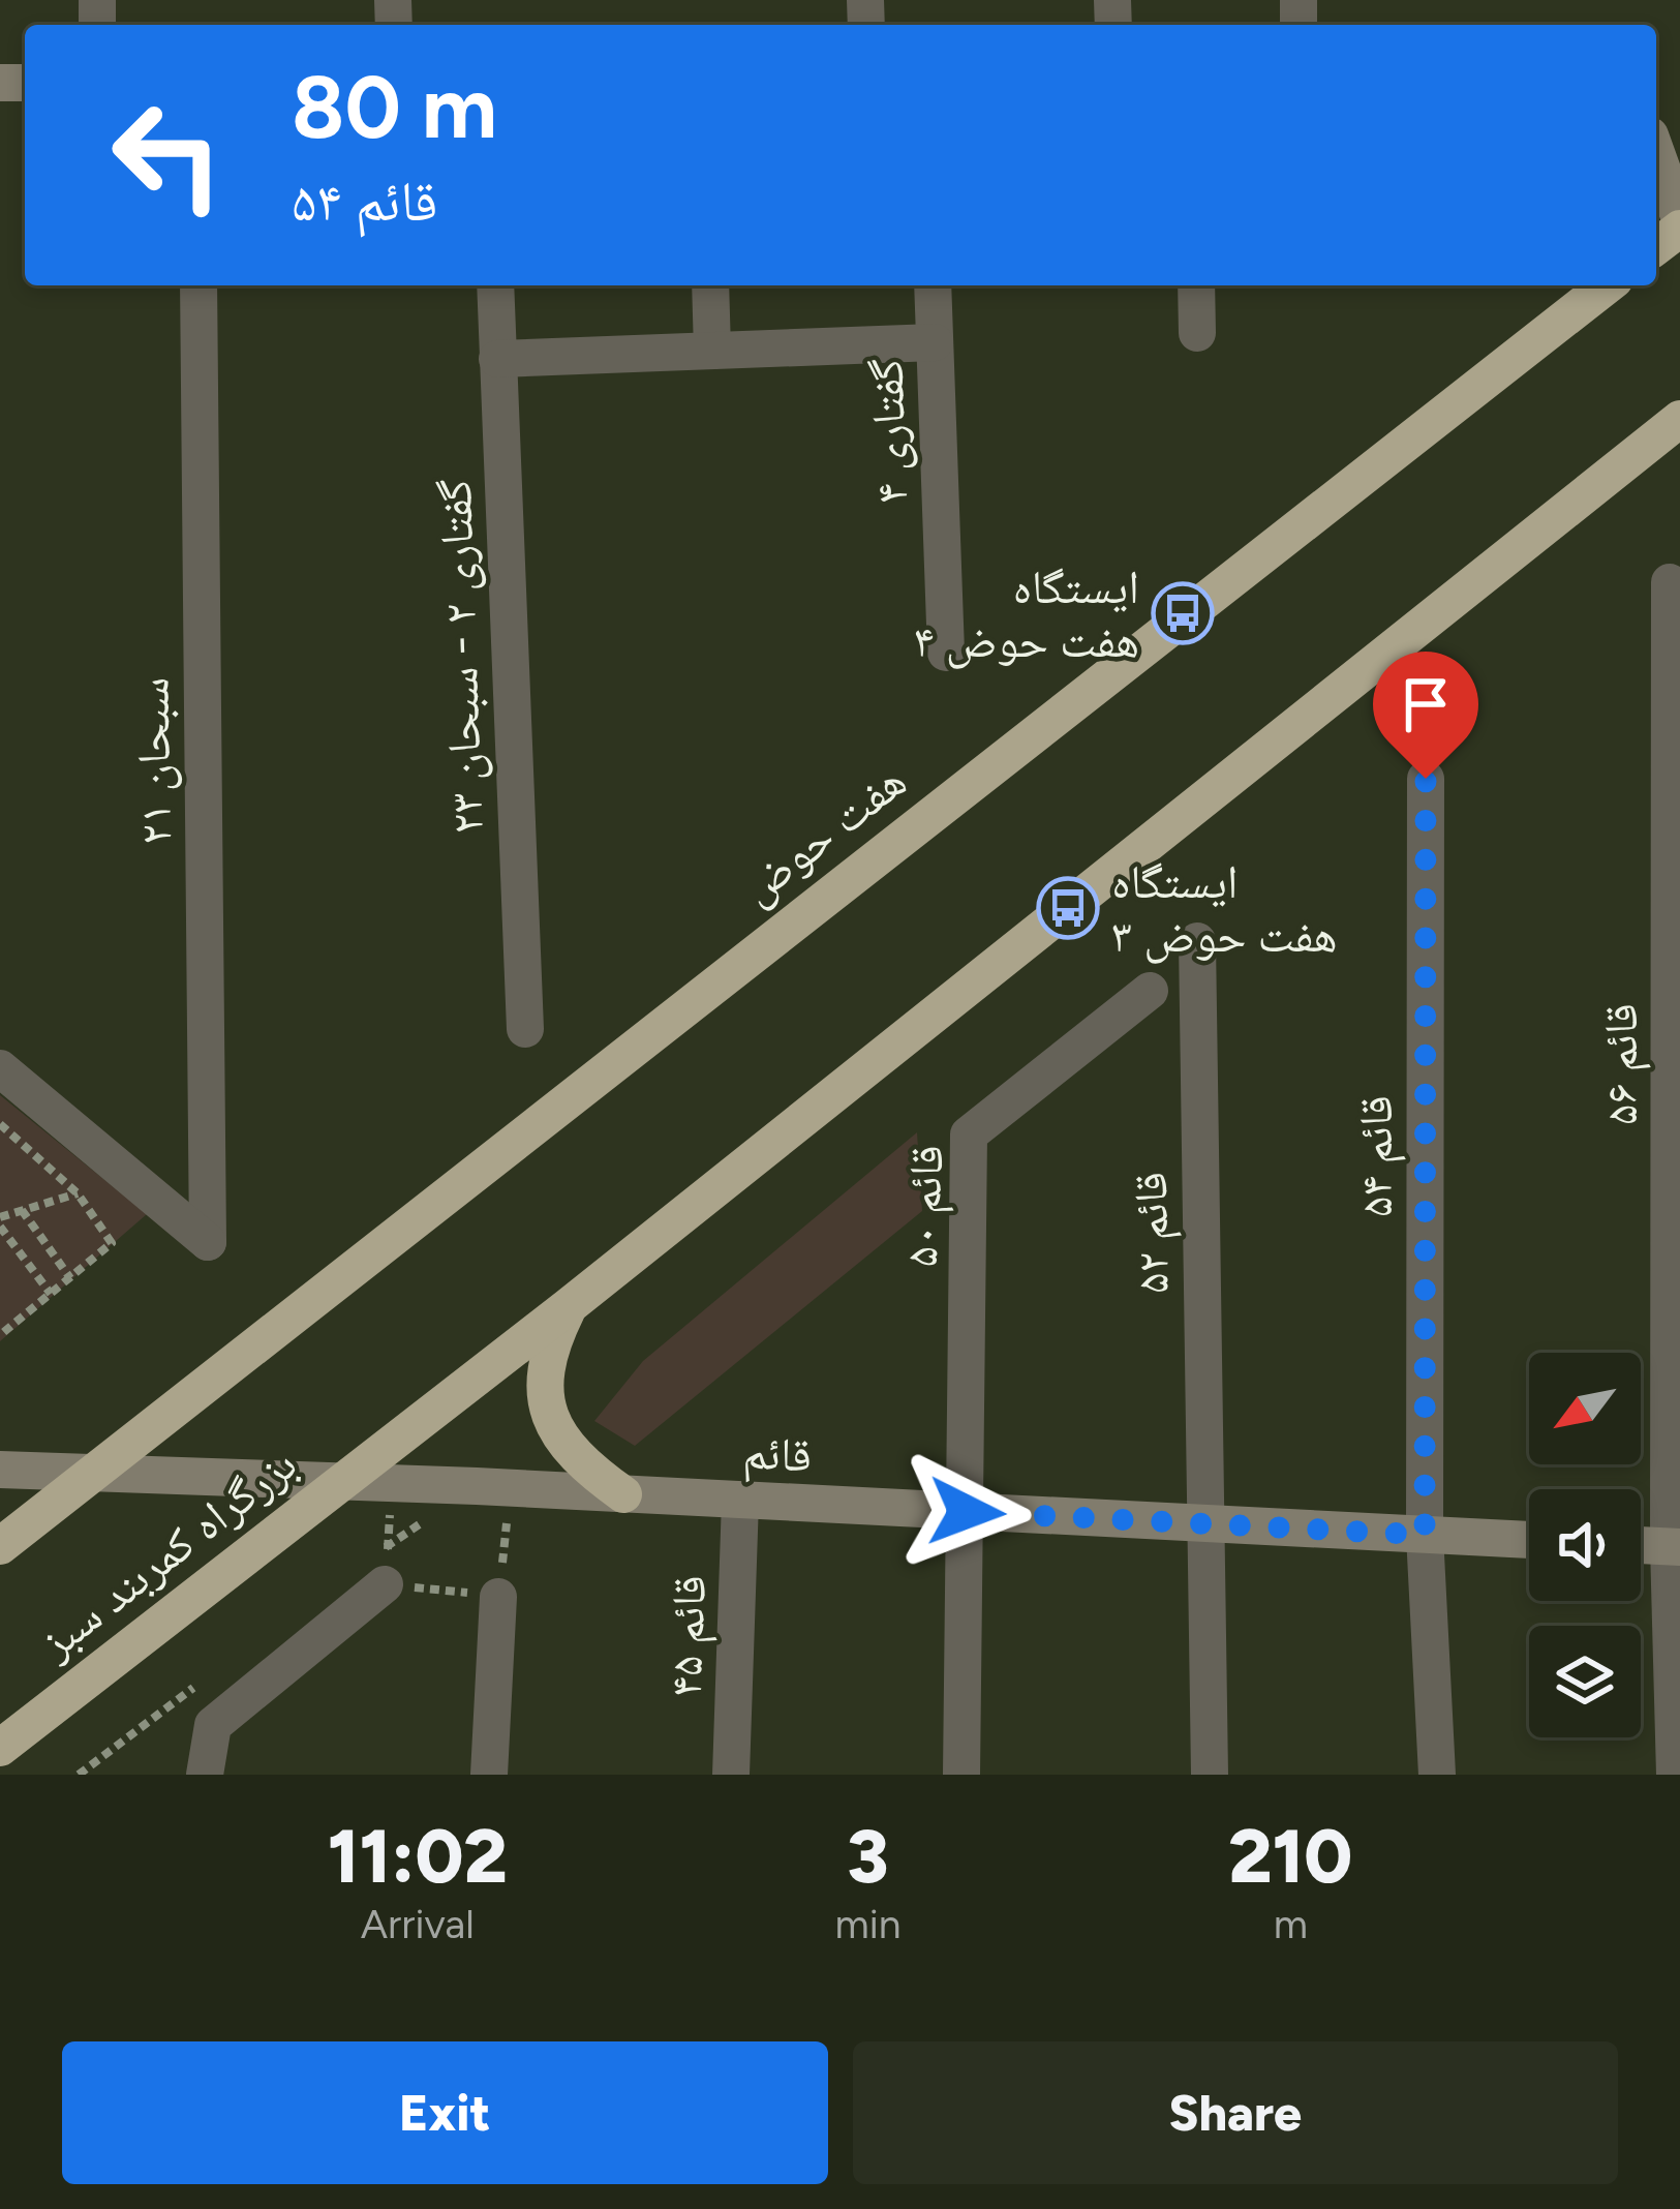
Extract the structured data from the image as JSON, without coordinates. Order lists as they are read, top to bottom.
{
  "streets": {
    "highway": ["هفت حوض", "بزرگراه کمربند سبز"],
    "street": [
      "گفتاری ۴",
      "گفتاری ۲ - سبحان ۲۳",
      "سبحان ۲۱",
      "قائم ۵۶",
      "قائم ۵۴",
      "قائم ۵۰",
      "قائم ۵۲",
      "قائم",
      "قائم ۴۵"
    ]
  },
  "crossings": [
    ["هفت حوض", "قائم"],
    ["قائم ۵۴", "قائم"],
    ["قائم ۵۰", "قائم"],
    ["قائم ۵۲", "قائم"],
    ["قائم", "بزرگراه کمربند سبز"],
    ["قائم", "قائم ۴۵"]
  ],
  "places": {
    "bus stop": ["ایستگاه هفت حوض ۴", "ایستگاه هفت حوض ۳"]
  },
  "north": "bottom left",
  "page": {
    "turn": ["80 m", "قائم ۵۴"],
    "eta": [
      "11:02",
      "Arrival",
      "3",
      "min",
      "210",
      "m"
    ],
    "buttons": ["Exit", "Share"]
  }
}
